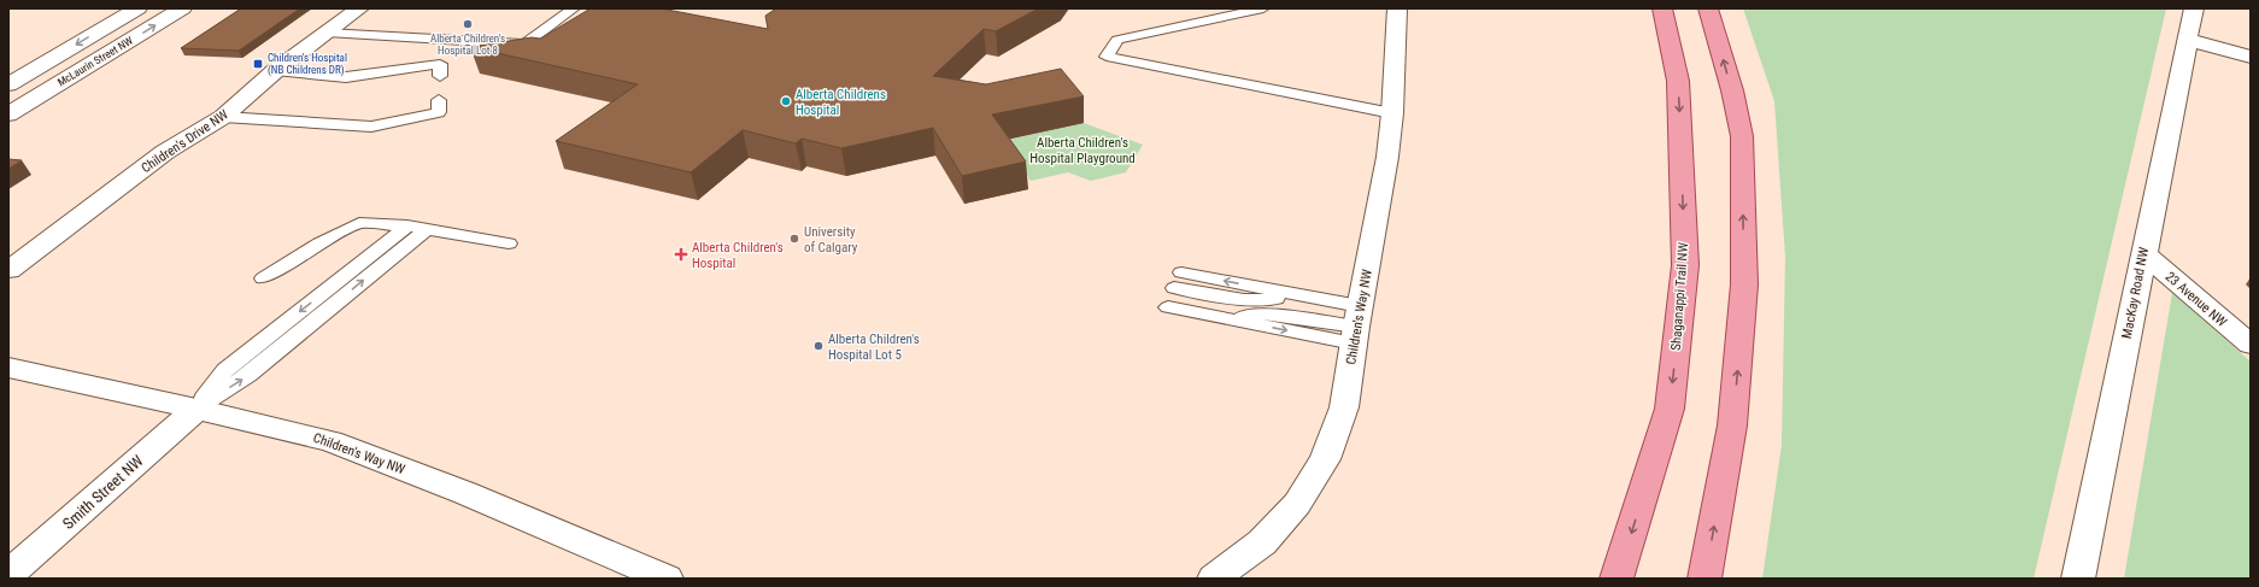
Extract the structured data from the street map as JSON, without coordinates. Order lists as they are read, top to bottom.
{
  "streets": {
    "main road": ["Shaganappi Trail NW"],
    "street": [
      "McLaurin Street NW",
      "Children's Drive NW",
      "MacKay Road NW",
      "23 Avenue NW",
      "Children's Way NW",
      "Smith Street NW"
    ]
  },
  "crossings": [
    ["MacKay Road NW", "23 Avenue NW"],
    ["Children's Way NW", "Smith Street NW"]
  ],
  "parks": ["Alberta Children's Hospital Playground"],
  "places": {
    "other": [
      "Alberta Children's Hospital Lot 8",
      "Alberta Childrens Hospital",
      "University of Calgary",
      "Alberta Children's Hospital Lot 5"
    ],
    "transit": ["Children's Hospital (NB Childrens DR)"],
    "health": ["Alberta Children's Hospital"]
  }
}
